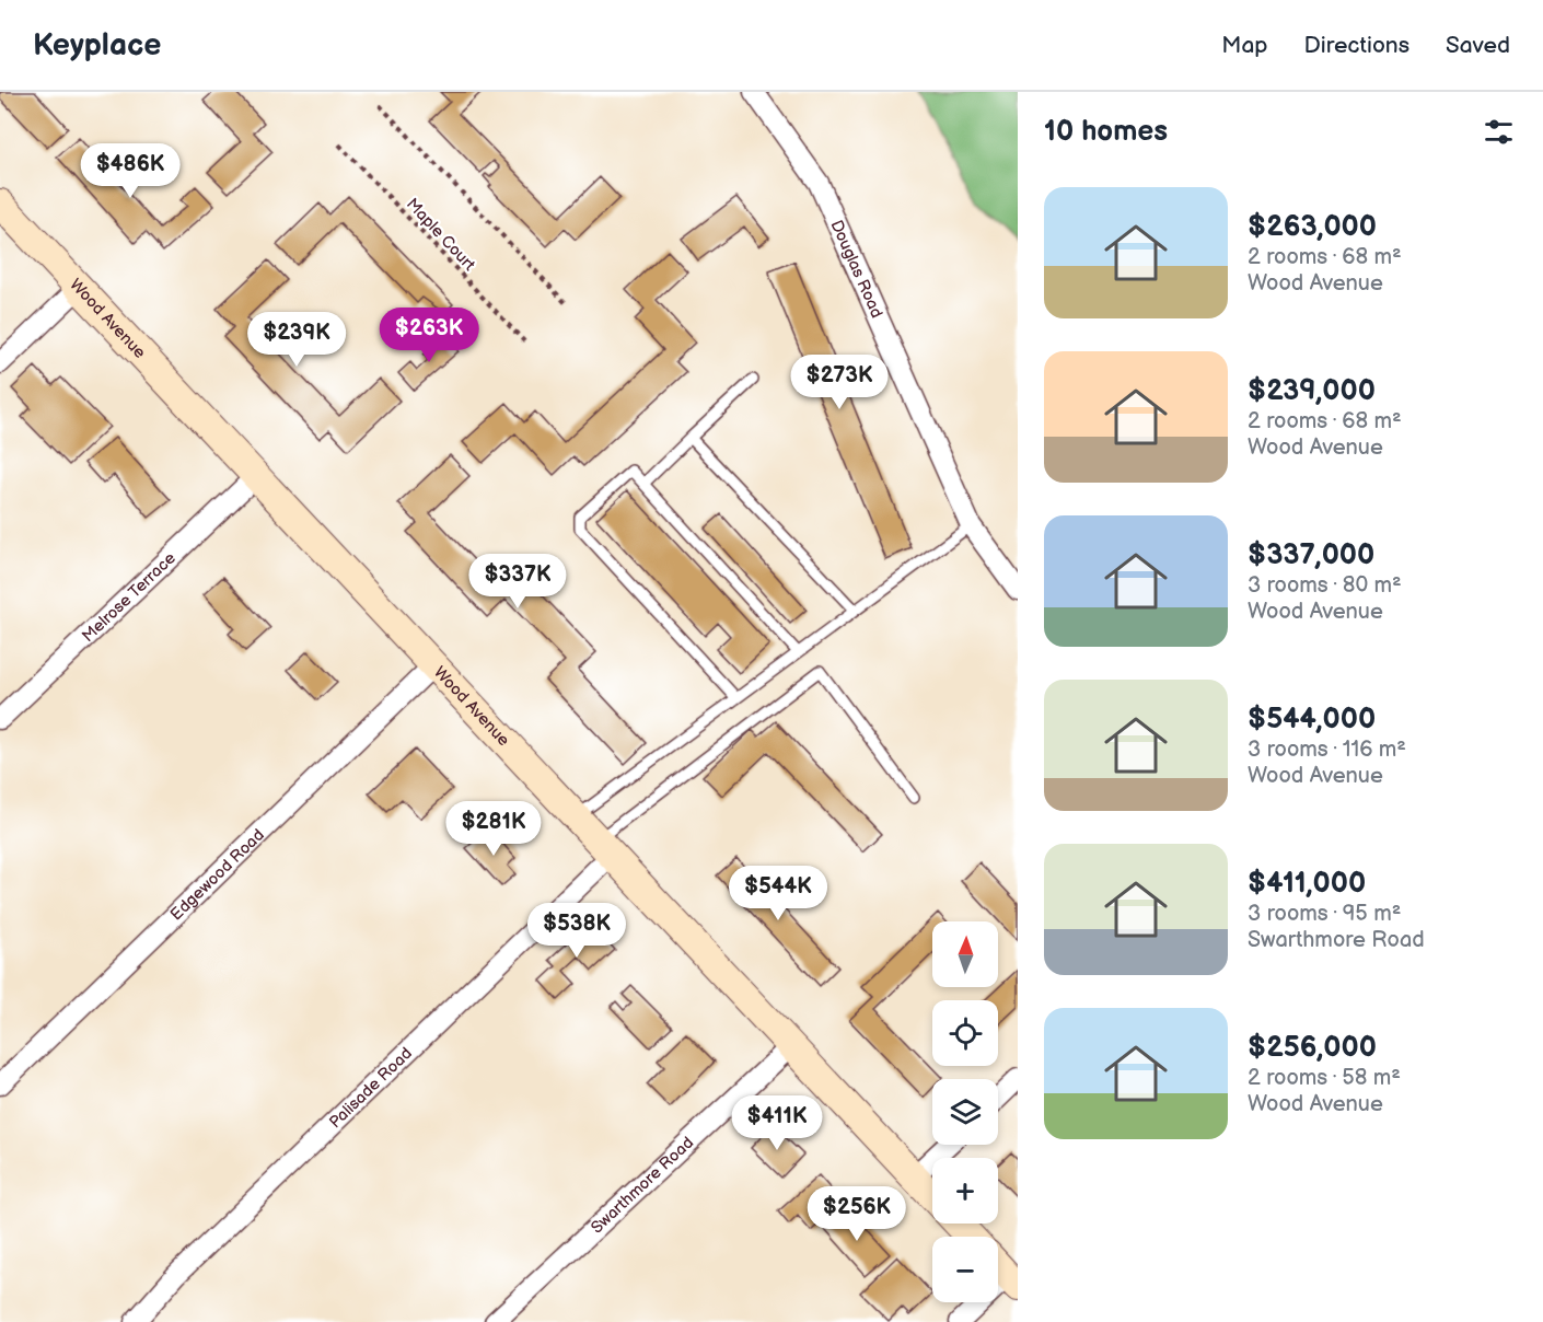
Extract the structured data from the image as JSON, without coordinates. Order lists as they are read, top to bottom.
{
  "streets": {
    "main road": ["Wood Avenue"],
    "street": [
      "Douglas Road",
      "Melrose Terrace",
      "Edgewood Road",
      "Palisade Road",
      "Swarthmore Road"
    ],
    "path": ["Maple Court"]
  },
  "crossings": [
    ["Wood Avenue", "Melrose Terrace"],
    ["Wood Avenue", "Edgewood Road"],
    ["Wood Avenue", "Palisade Road"],
    ["Wood Avenue", "Swarthmore Road"]
  ],
  "north": "top",
  "page": {
    "header": "Keyplace",
    "nav": ["Map", "Directions", "Saved"],
    "heading": "10 homes",
    "price": [
      "$486K",
      "$263K",
      "$239K",
      "$273K",
      "$337K",
      "$281K",
      "$544K",
      "$538K",
      "$411K",
      "$256K"
    ],
    "list": [
      {
        "name": "$263,000",
        "note": "2 rooms · 68 m² · Wood Avenue"
      },
      {
        "name": "$239,000",
        "note": "2 rooms · 68 m² · Wood Avenue"
      },
      {
        "name": "$337,000",
        "note": "3 rooms · 80 m² · Wood Avenue"
      },
      {
        "name": "$544,000",
        "note": "3 rooms · 116 m² · Wood Avenue"
      },
      {
        "name": "$411,000",
        "note": "3 rooms · 95 m² · Swarthmore Road"
      },
      {
        "name": "$256,000",
        "note": "2 rooms · 58 m² · Wood Avenue"
      }
    ],
    "map_buttons": ["+", "−"]
  }
}
